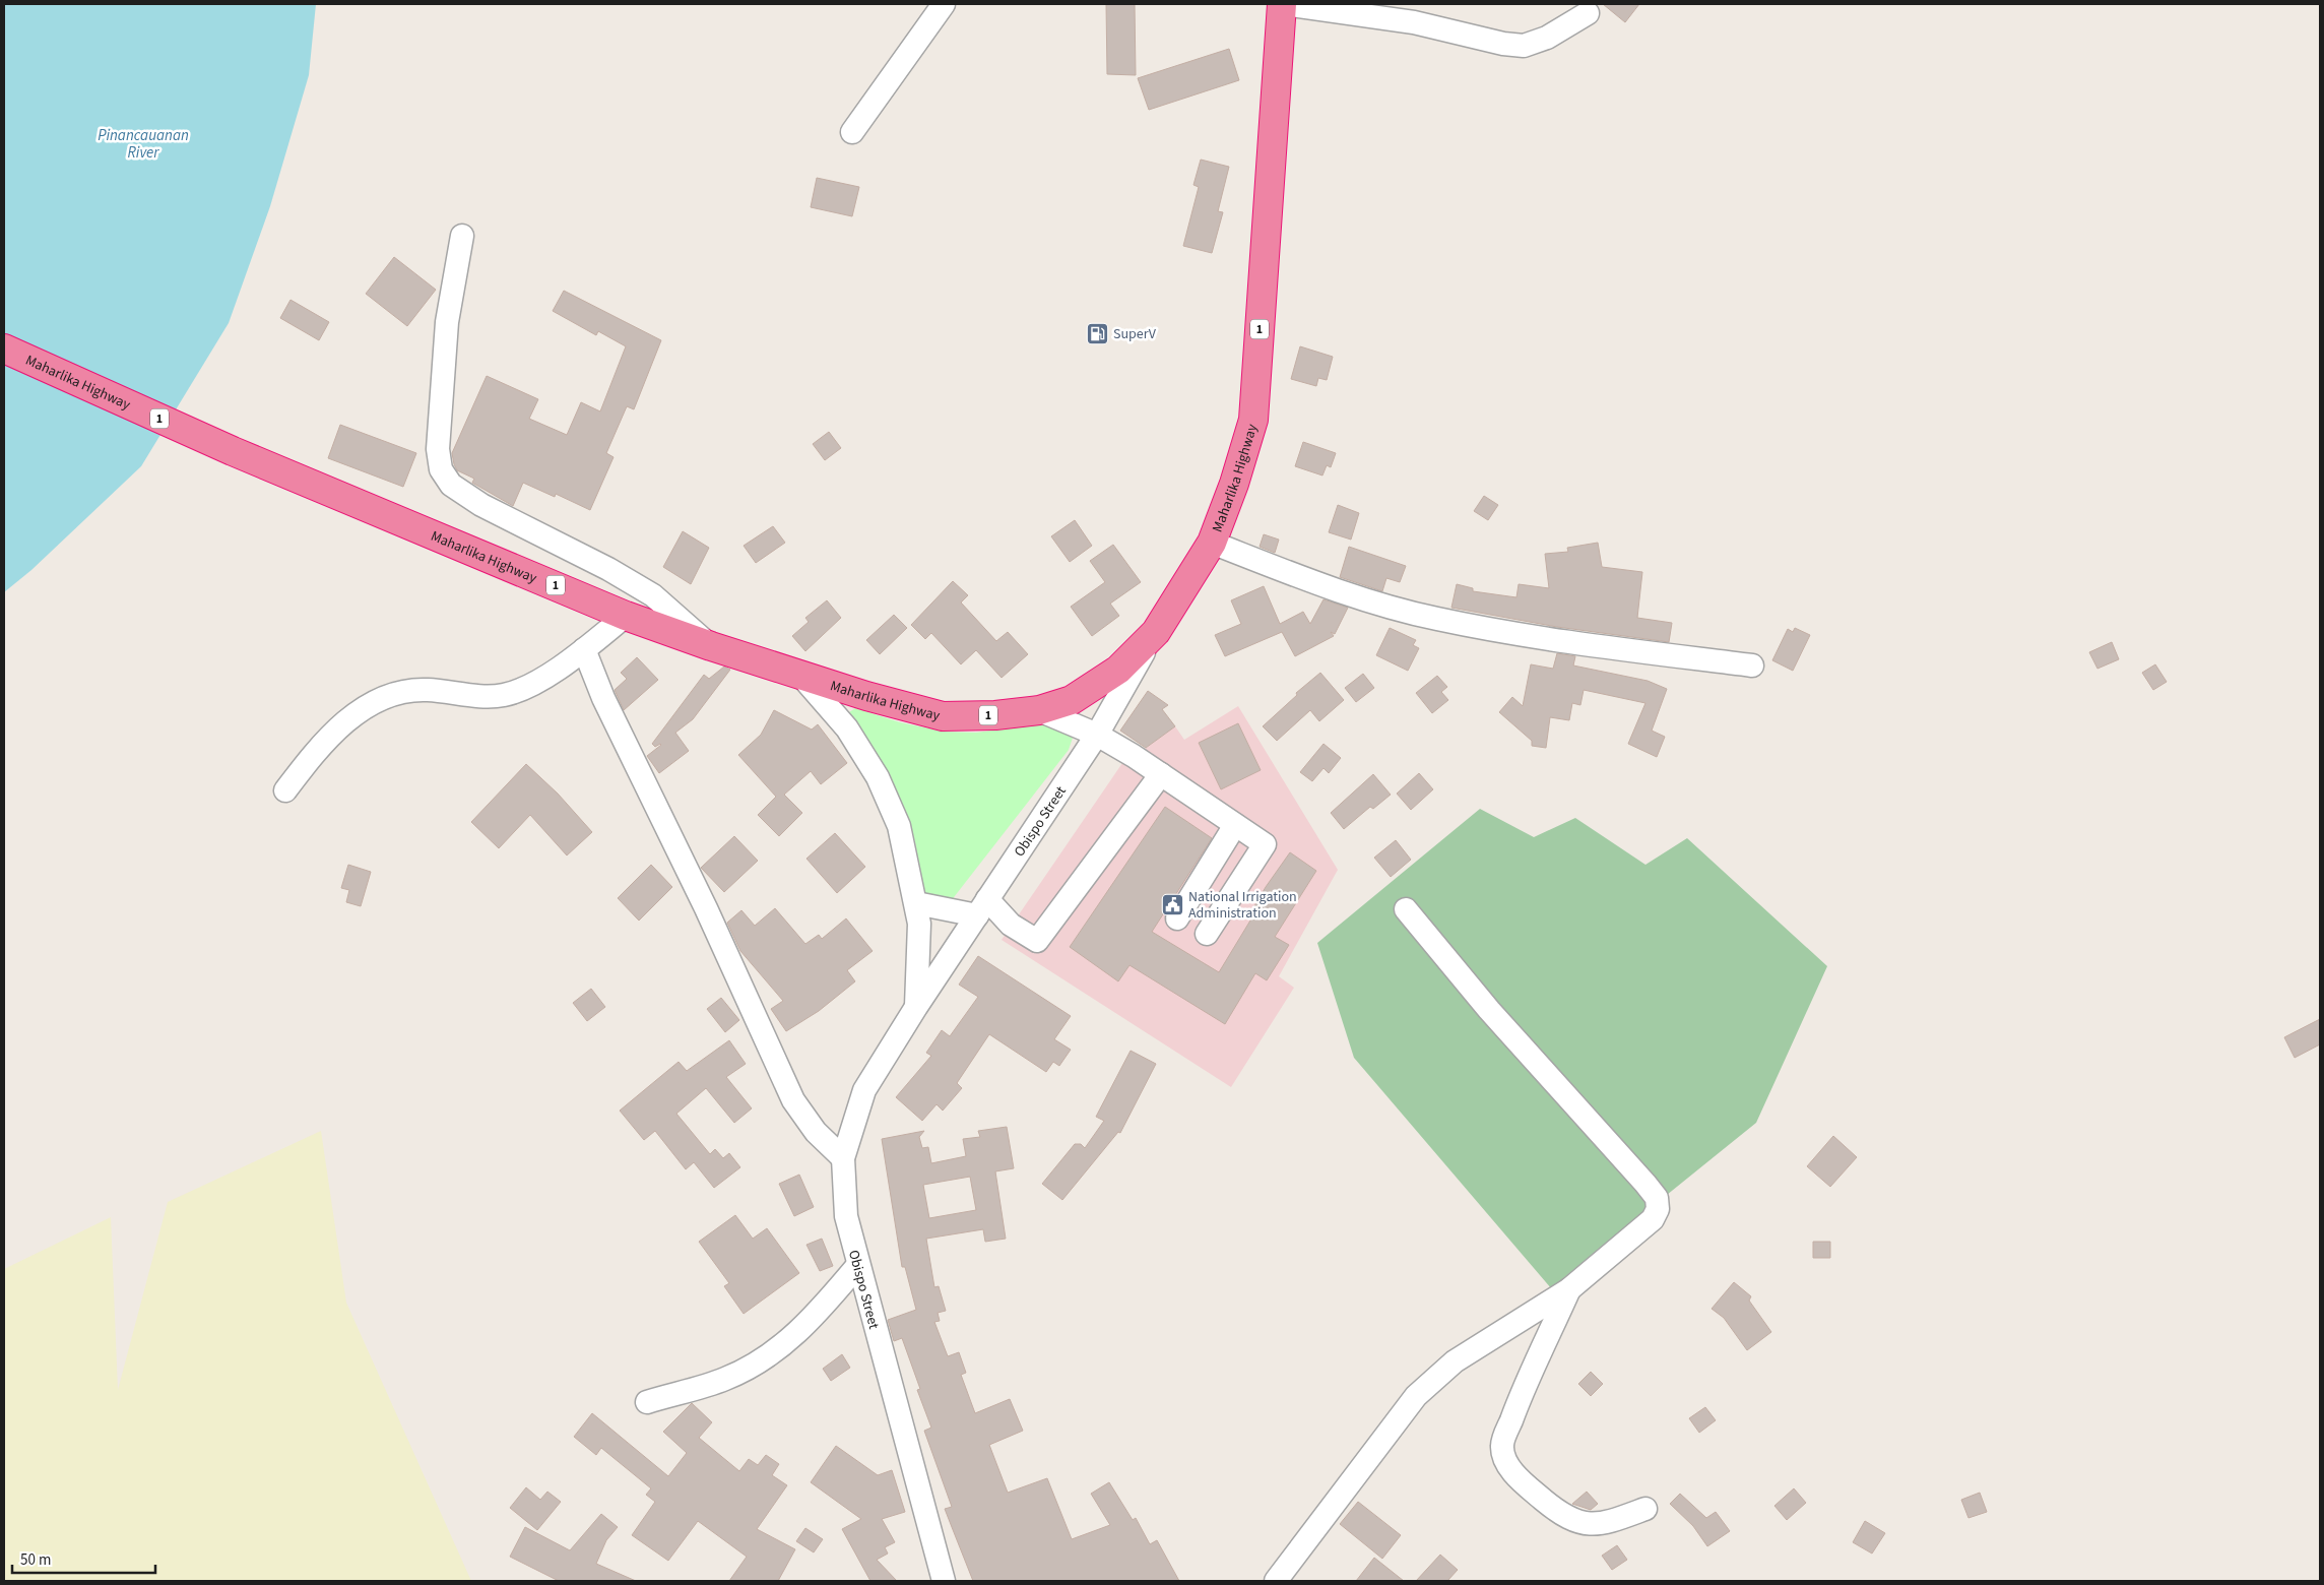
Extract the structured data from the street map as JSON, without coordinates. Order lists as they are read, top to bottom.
{
  "streets": {
    "highway": ["1", "Maharlika Highway"],
    "street": ["Obispo Street"]
  },
  "crossings": [
    ["Maharlika Highway", "Obispo Street"]
  ],
  "water": ["Pinancauanan River"],
  "places": {
    "fuel station": ["SuperV"],
    "public building": ["National Irrigation Administration"]
  },
  "scale_bar": "50 m"
}
